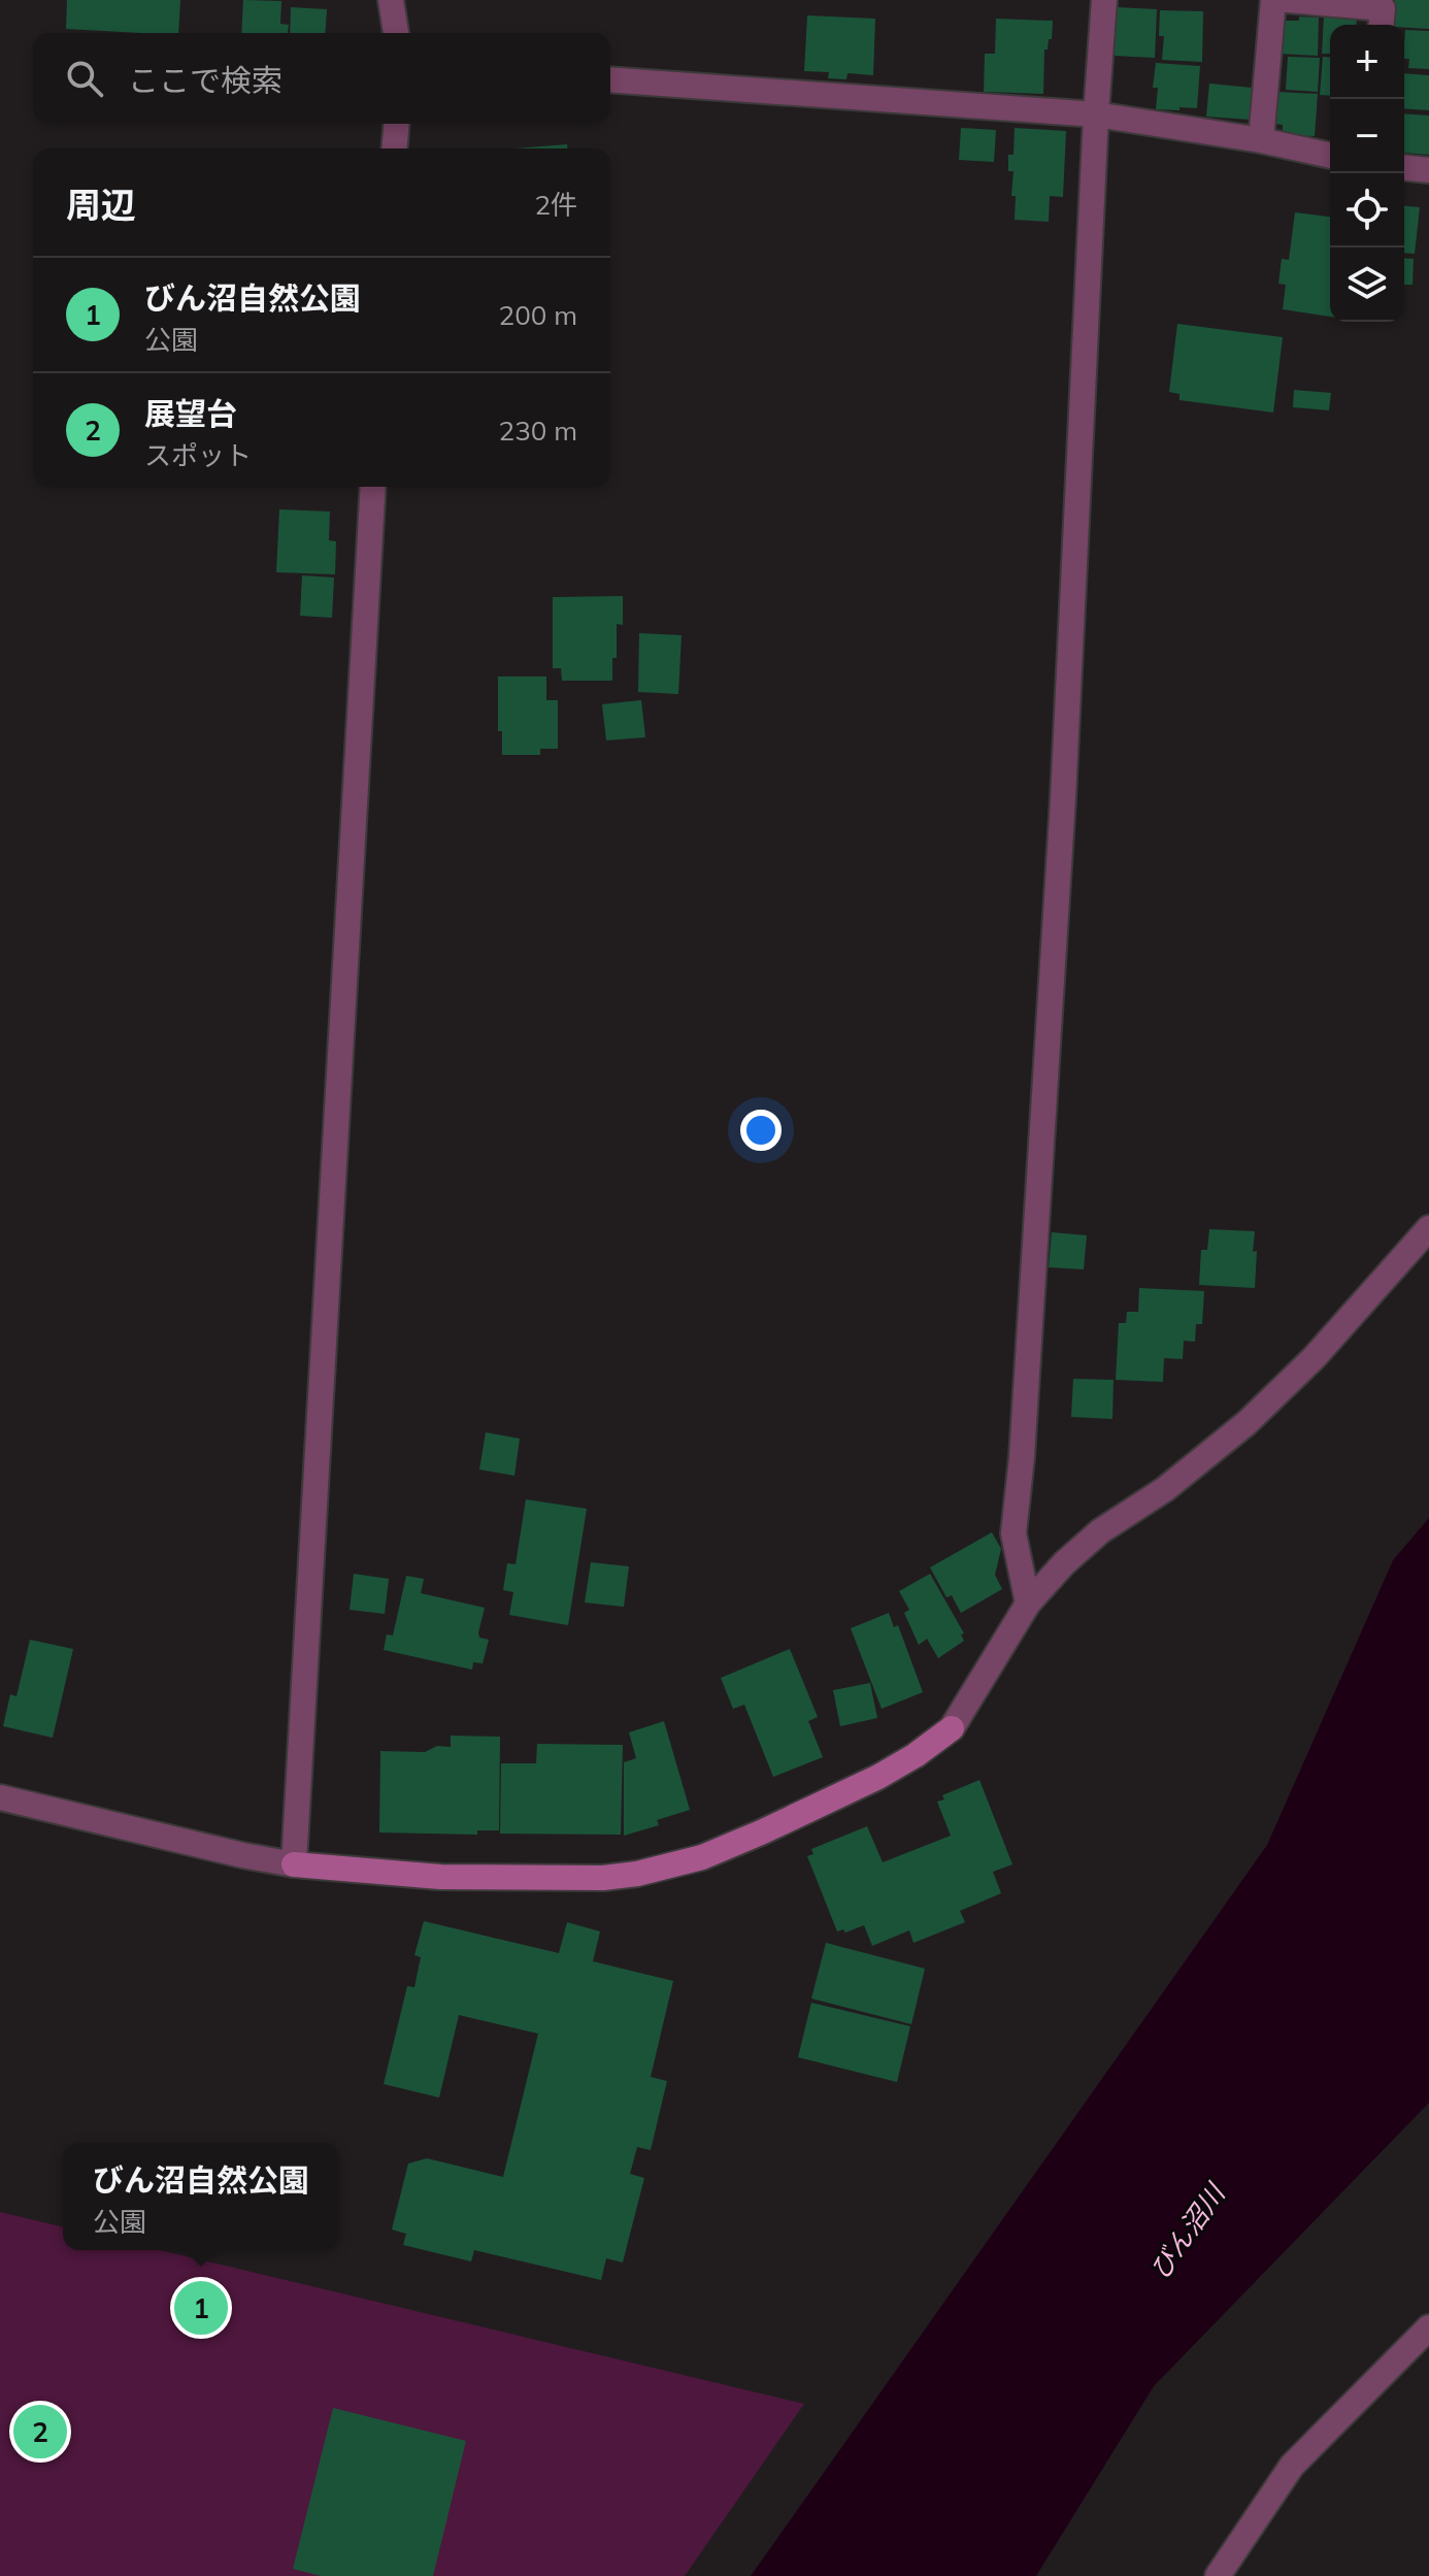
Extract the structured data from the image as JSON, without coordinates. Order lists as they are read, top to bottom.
{
  "water": ["びん沼川"],
  "page": {
    "map_buttons": ["+", "−"],
    "search": "ここで検索",
    "heading": ["周辺", "2件"],
    "list": [
      {
        "mark": "1",
        "name": "びん沼自然公園",
        "note": "公園",
        "value": "200 m"
      },
      {
        "mark": "2",
        "name": "展望台",
        "note": "スポット",
        "value": "230 m"
      }
    ],
    "popup": ["びん沼自然公園", "公園"],
    "pins": ["1", "2"]
  }
}
